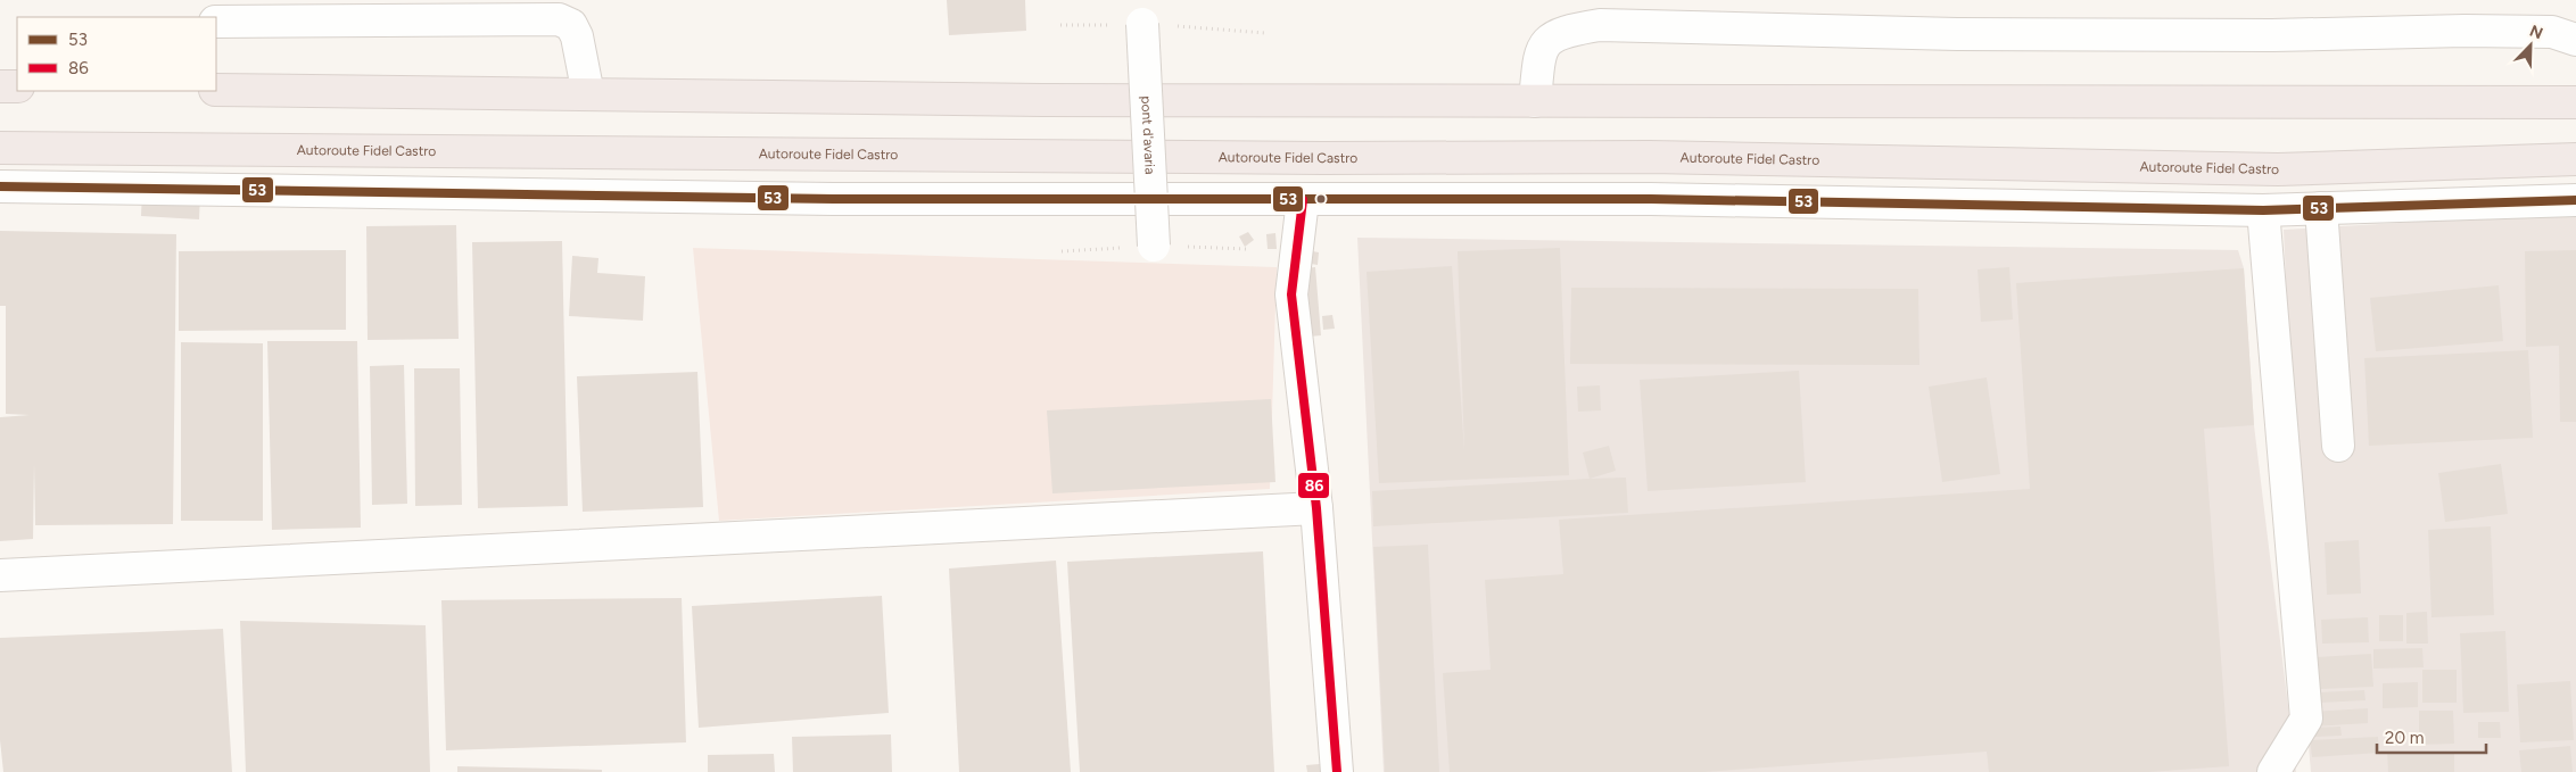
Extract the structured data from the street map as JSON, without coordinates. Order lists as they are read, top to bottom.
{
  "streets": {
    "highway": ["Autoroute Fidel Castro"],
    "street": ["pont d'avaria"]
  },
  "lines": ["transit line 53", "transit line 86"],
  "legend": ["53", "86"],
  "scale_bar": "20 m",
  "north": "top right"
}
